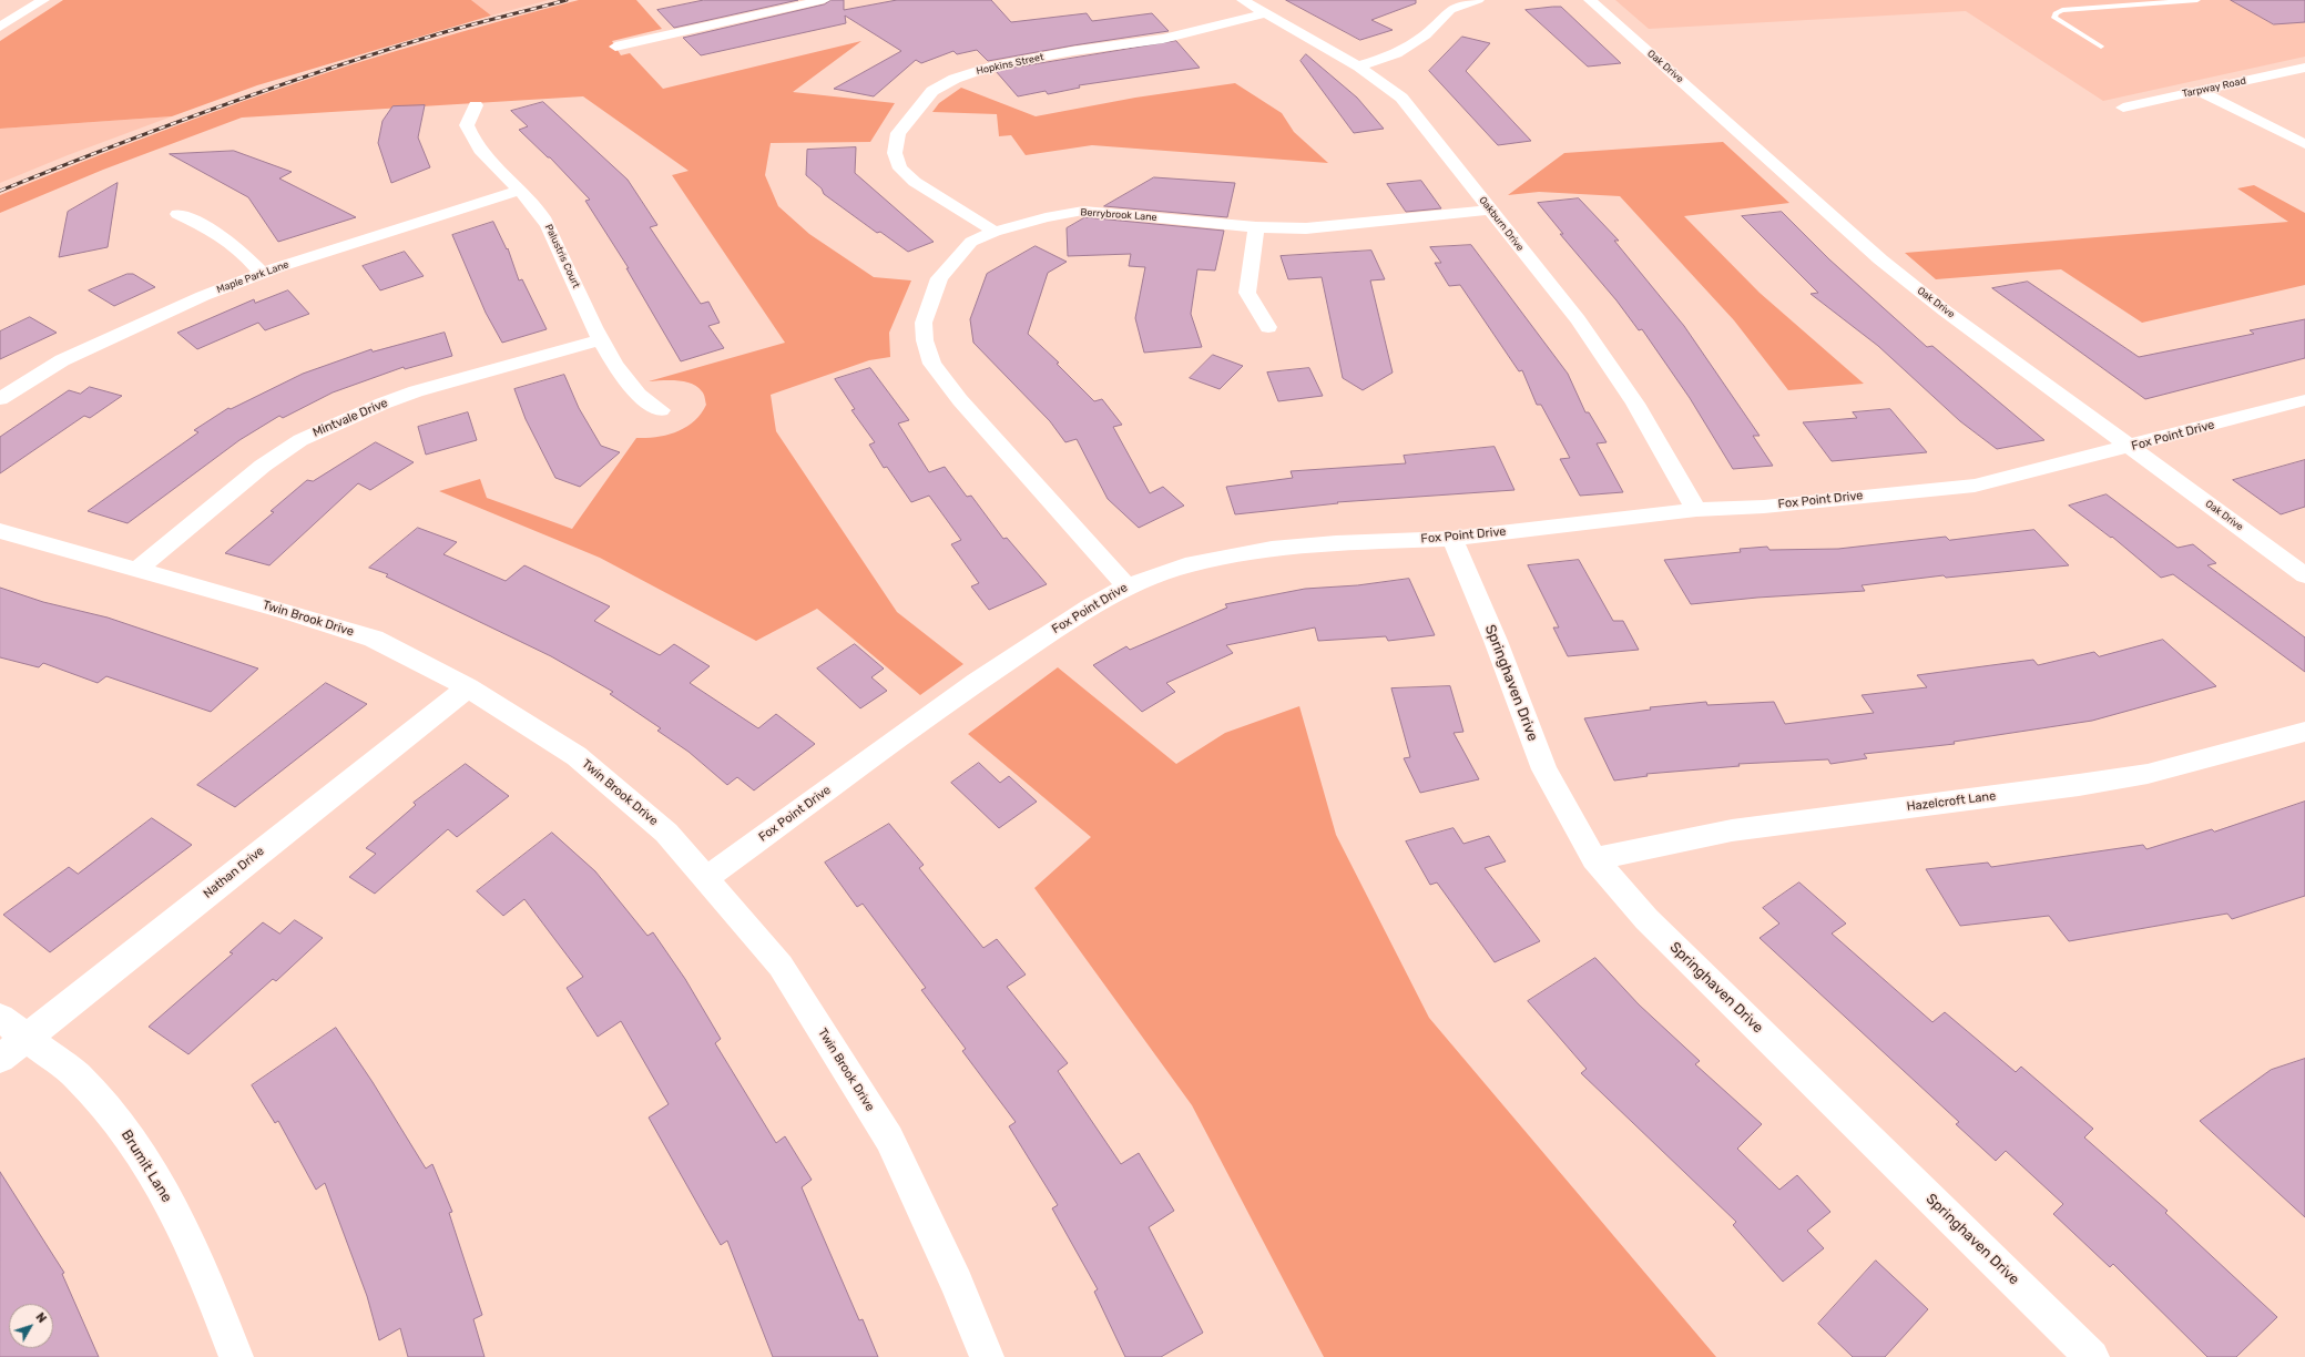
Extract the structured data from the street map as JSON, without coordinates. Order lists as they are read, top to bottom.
{
  "streets": {
    "street": [
      "Hopkins Street",
      "Oak Drive",
      "Tarpway Road",
      "Berrybrook Lane",
      "Oakburn Drive",
      "Palustris Court",
      "Maple Park Lane",
      "Mintvale Drive",
      "Fox Point Drive",
      "Twin Brook Drive",
      "Springhaven Drive",
      "Hazelcroft Lane",
      "Nathan Drive",
      "Brumit Lane"
    ]
  },
  "crossings": [
    ["Hopkins Street", "Berrybrook Lane"],
    ["Hopkins Street", "Oakburn Drive"],
    ["Oak Drive", "Fox Point Drive"],
    ["Berrybrook Lane", "Oakburn Drive"],
    ["Berrybrook Lane", "Fox Point Drive"],
    ["Oakburn Drive", "Fox Point Drive"],
    ["Palustris Court", "Maple Park Lane"],
    ["Palustris Court", "Mintvale Drive"],
    ["Mintvale Drive", "Twin Brook Drive"],
    ["Fox Point Drive", "Twin Brook Drive"],
    ["Fox Point Drive", "Springhaven Drive"],
    ["Twin Brook Drive", "Nathan Drive"],
    ["Springhaven Drive", "Hazelcroft Lane"],
    ["Nathan Drive", "Brumit Lane"]
  ],
  "north": "top right"
}
